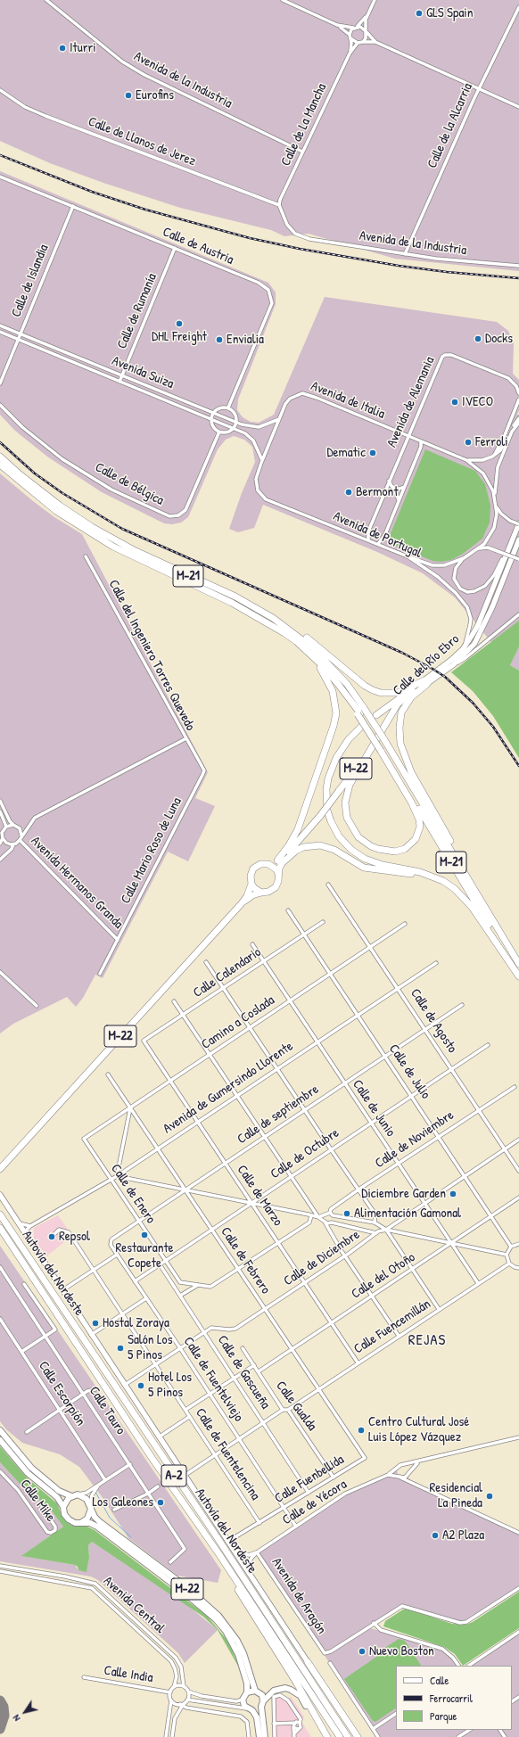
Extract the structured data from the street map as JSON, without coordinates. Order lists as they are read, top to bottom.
{
  "streets": {
    "highway": [
      "M-21",
      "M-22",
      "Autovía del Nordeste",
      "A-2"
    ],
    "street": [
      "Avenida de la Industria",
      "Calle de La Mancha",
      "Calle de la Alcarria",
      "Calle de Llanos de Jerez",
      "Calle de Austria",
      "Calle de Islandia",
      "Calle de Rumanía",
      "Avenida Suiza",
      "Avenida de Italia",
      "Avenida de Alemania",
      "Calle de Bélgica",
      "Avenida de Portugal",
      "Calle del Ingeniero Torres Quevedo",
      "Calle del Río Ebro",
      "Calle Mario Roso de Luna",
      "Avenida Hermanos Granda",
      "Calle Calendario",
      "Calle de Agosto",
      "Camino a Coslada",
      "Calle de Julio",
      "Avenida de Gumersindo Llorente",
      "Calle de Junio",
      "Calle de septiembre",
      "Calle de Noviembre",
      "Calle de Octubre",
      "Calle de Enero",
      "Calle de Marzo",
      "Calle de Diciembre",
      "Calle de Febrero",
      "Calle del Otoño",
      "Calle Fuencemillán",
      "Calle de Gascueña",
      "Calle de Fuentelviejo",
      "Calle Escorpión",
      "Calle Gualda",
      "Calle Tauro",
      "Calle de Fuentelencina",
      "Calle Fuenbellida",
      "Calle Mike",
      "Calle de Yécora",
      "Avenida de Aragón",
      "Avenida Central",
      "Calle India"
    ]
  },
  "crossings": [
    ["Avenida de la Industria", "Calle de La Mancha"],
    ["Avenida de la Industria", "Calle de la Alcarria"],
    ["Avenida de la Industria", "Calle de Llanos de Jerez"],
    ["Calle de La Mancha", "Calle de Llanos de Jerez"],
    ["Calle de Austria", "Calle de Islandia"],
    ["Calle de Austria", "Calle de Rumanía"],
    ["Calle de Islandia", "Avenida Suiza"],
    ["Calle de Rumanía", "Avenida Suiza"],
    ["Avenida Suiza", "Avenida de Italia"],
    ["Avenida Suiza", "Avenida de Portugal"],
    ["Avenida de Italia", "Avenida de Alemania"],
    ["Avenida de Alemania", "Avenida de Portugal"],
    ["Avenida de Portugal", "Calle del Río Ebro"],
    ["Calle del Ingeniero Torres Quevedo", "Calle Mario Roso de Luna"],
    ["Calle del Ingeniero Torres Quevedo", "Avenida Hermanos Granda"],
    ["Calle del Río Ebro", "M-22"],
    ["Calle Mario Roso de Luna", "Avenida Hermanos Granda"],
    ["Calle Calendario", "Calle de Julio"],
    ["Calle Calendario", "Calle de Junio"],
    ["Calle Calendario", "Calle de Marzo"],
    ["Calle de Agosto", "Camino a Coslada"],
    ["Calle de Agosto", "Avenida de Gumersindo Llorente"],
    ["Calle de Agosto", "Calle de septiembre"],
    ["Calle de Agosto", "Calle de Noviembre"],
    ["Calle de Agosto", "Calle de Octubre"],
    ["Camino a Coslada", "Calle de Julio"],
    ["Camino a Coslada", "Calle de Junio"],
    ["Camino a Coslada", "Calle de Enero"],
    ["Camino a Coslada", "Calle de Marzo"],
    ["Camino a Coslada", "Calle de Febrero"],
    ["Calle de Julio", "Avenida de Gumersindo Llorente"],
    ["Calle de Julio", "Calle de septiembre"],
    ["Calle de Julio", "Calle de Noviembre"],
    ["Calle de Julio", "Calle de Octubre"],
    ["Calle de Julio", "Calle del Otoño"],
    ["Avenida de Gumersindo Llorente", "Calle de Junio"],
    ["Avenida de Gumersindo Llorente", "Calle de Enero"],
    ["Avenida de Gumersindo Llorente", "Calle de Marzo"],
    ["Avenida de Gumersindo Llorente", "Calle de Febrero"],
    ["Calle de Junio", "Calle de septiembre"],
    ["Calle de Junio", "Calle de Noviembre"],
    ["Calle de Junio", "Calle de Octubre"],
    ["Calle de Junio", "Calle del Otoño"],
    ["Calle de Junio", "Calle Fuencemillán"],
    ["Calle de septiembre", "Calle de Enero"],
    ["Calle de septiembre", "Calle de Marzo"],
    ["Calle de septiembre", "Calle de Febrero"],
    ["Calle de septiembre", "Calle de Fuentelviejo"],
    ["Calle de Octubre", "Calle de Enero"],
    ["Calle de Octubre", "Calle de Marzo"],
    ["Calle de Octubre", "Calle de Febrero"],
    ["Calle de Octubre", "Calle de Gascueña"],
    ["Calle de Octubre", "Calle de Fuentelviejo"],
    ["Calle de Marzo", "Calle de Diciembre"],
    ["Calle de Marzo", "Calle del Otoño"],
    ["Calle de Marzo", "Calle Fuencemillán"],
    ["Calle de Diciembre", "Calle de Febrero"],
    ["Calle de Diciembre", "Calle de Gascueña"],
    ["Calle de Febrero", "Calle del Otoño"],
    ["Calle de Febrero", "Calle Fuencemillán"],
    ["Calle de Febrero", "Calle Fuenbellida"],
    ["Calle del Otoño", "Calle Gualda"],
    ["Calle Fuencemillán", "Calle Gualda"],
    ["Calle de Gascueña", "Calle Fuenbellida"],
    ["Calle de Fuentelviejo", "Calle Fuenbellida"],
    ["Calle de Fuentelviejo", "Calle de Yécora"],
    ["Calle Gualda", "Calle Fuenbellida"],
    ["Calle de Fuentelencina", "Calle Fuenbellida"],
    ["Calle de Yécora", "Avenida de Aragón"],
    ["Avenida Central", "Calle India"]
  ],
  "districts": ["REJAS"],
  "places": [
    "GLS Spain",
    "Iturri",
    "Eurofins",
    "DHL Freight",
    "Docks",
    "Envialia",
    "IVECO",
    "Ferroli",
    "Dematic",
    "Bermont",
    "Diciembre Garden",
    "Alimentación Gamonal",
    "Restaurante Copete",
    "Repsol",
    "Hostal Zoraya",
    "Salón Los 5 Pinos",
    "Hotel Los 5 Pinos",
    "Centro Cultural José Luis López Vázquez",
    "Residencial La Pineda",
    "Los Galeones",
    "A2 Plaza",
    "Nuevo Boston"
  ],
  "legend": ["Calle", "Ferrocarril", "Parque"],
  "north": "bottom left"
}
